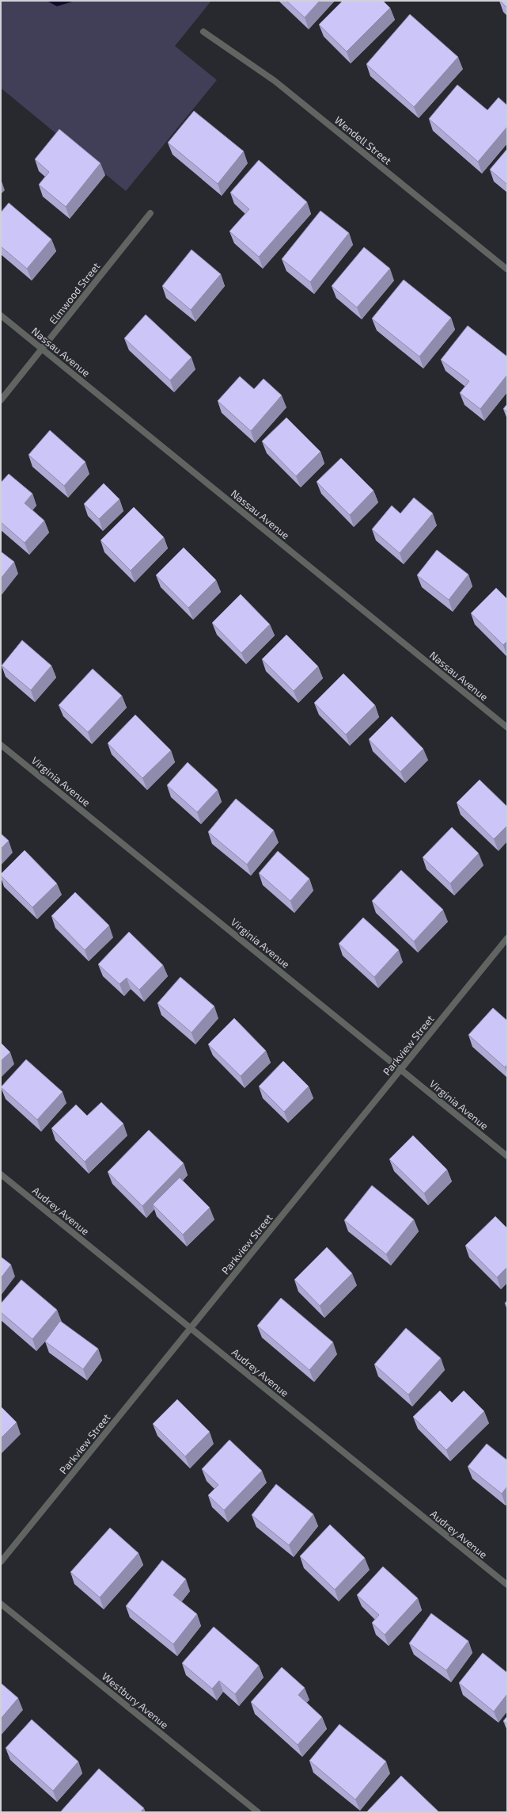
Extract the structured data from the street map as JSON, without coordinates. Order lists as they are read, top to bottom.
{
  "streets": {
    "street": [
      "Wendell Street",
      "Elmwood Street",
      "Nassau Avenue",
      "Virginia Avenue",
      "Parkview Street",
      "Audrey Avenue",
      "Westbury Avenue"
    ]
  },
  "crossings": [
    ["Elmwood Street", "Nassau Avenue"],
    ["Virginia Avenue", "Parkview Street"],
    ["Parkview Street", "Audrey Avenue"]
  ]
}
